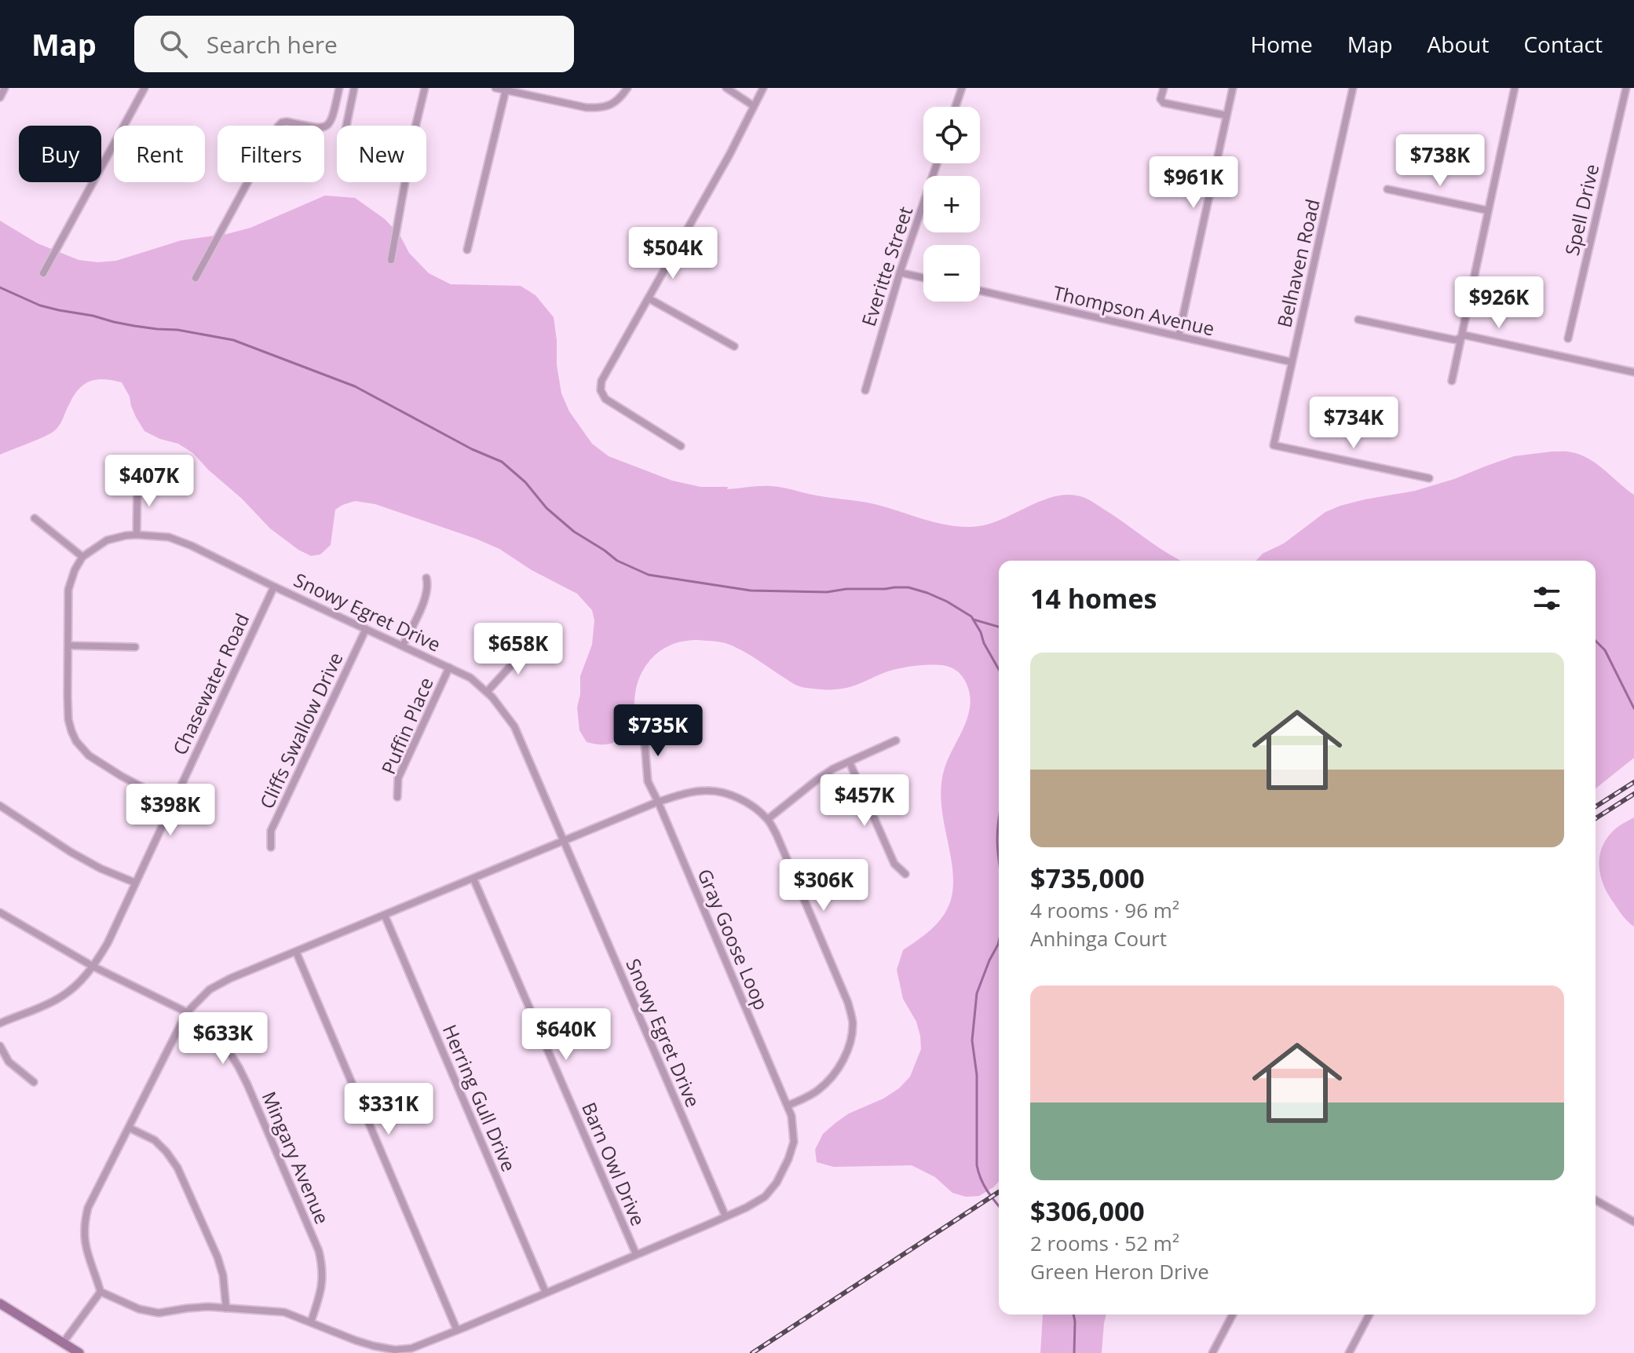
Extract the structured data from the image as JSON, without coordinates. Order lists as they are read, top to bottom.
{
  "streets": {
    "street": [
      "Spell Drive",
      "Belhaven Road",
      "Everitte Street",
      "Thompson Avenue",
      "Snowy Egret Drive",
      "Chasewater Road",
      "Puffin Place",
      "Cliffs Swallow Drive",
      "Gray Goose Loop",
      "Herring Gull Drive",
      "Mingary Avenue",
      "Barn Owl Drive"
    ]
  },
  "crossings": [
    ["Belhaven Road", "Thompson Avenue"],
    ["Snowy Egret Drive", "Chasewater Road"],
    ["Snowy Egret Drive", "Puffin Place"],
    ["Snowy Egret Drive", "Cliffs Swallow Drive"],
    ["Snowy Egret Drive", "Gray Goose Loop"],
    ["Chasewater Road", "Mingary Avenue"],
    ["Gray Goose Loop", "Herring Gull Drive"],
    ["Gray Goose Loop", "Mingary Avenue"],
    ["Gray Goose Loop", "Barn Owl Drive"]
  ],
  "page": {
    "header": "Map",
    "search": "Search here",
    "nav": [
      "Home",
      "Map",
      "About",
      "Contact"
    ],
    "map_buttons": ["+", "−"],
    "chip": [
      "Buy",
      "Rent",
      "Filters",
      "New"
    ],
    "price": [
      "$738K",
      "$961K",
      "$504K",
      "$926K",
      "$734K",
      "$407K",
      "$658K",
      "$735K",
      "$457K",
      "$398K",
      "$306K",
      "$640K",
      "$633K",
      "$331K"
    ],
    "heading": "14 homes",
    "list": [
      {
        "name": "$735,000",
        "note": "4 rooms · 96 m² · Anhinga Court"
      },
      {
        "name": "$306,000",
        "note": "2 rooms · 52 m² · Green Heron Drive"
      }
    ]
  }
}
